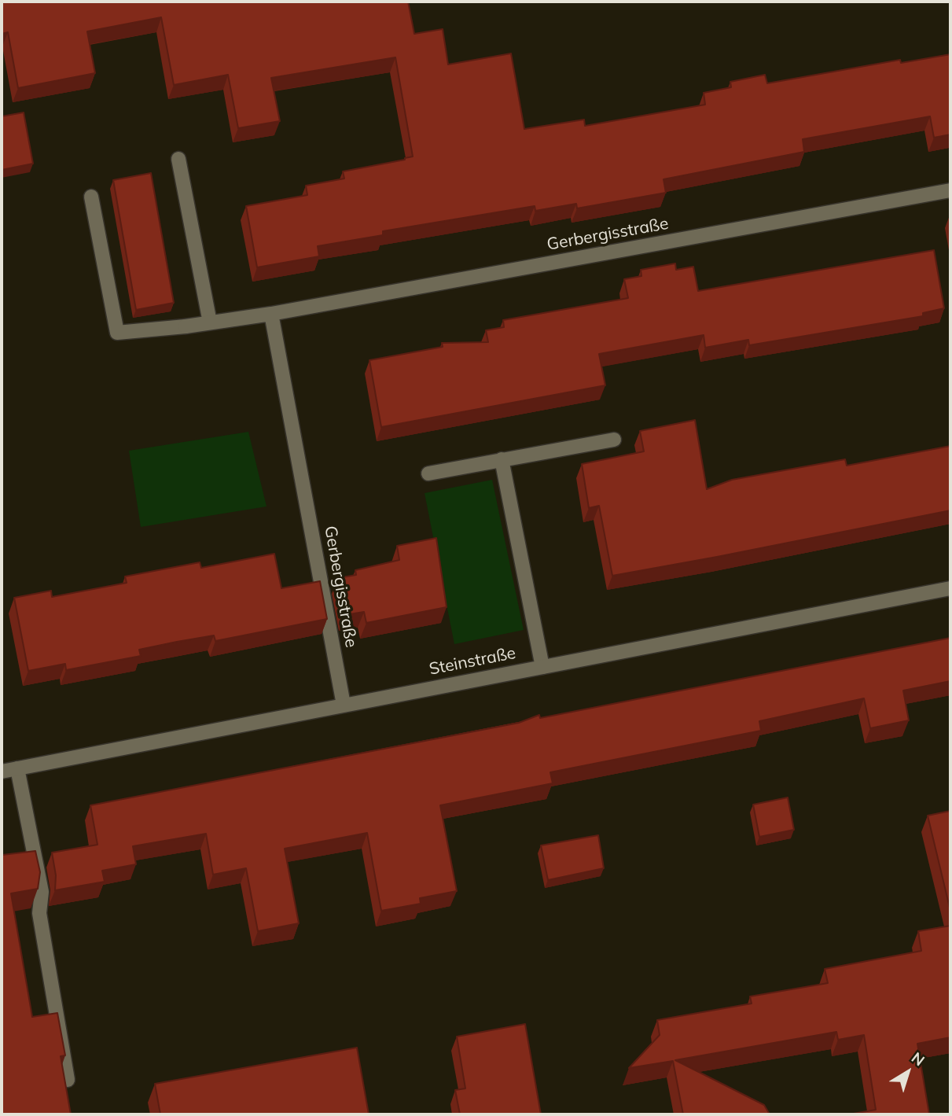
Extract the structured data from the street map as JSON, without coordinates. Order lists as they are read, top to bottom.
{
  "streets": {
    "street": ["Gerbergisstraße", "Steinstraße"]
  },
  "crossings": [
    ["Gerbergisstraße", "Steinstraße"]
  ],
  "north": "top right"
}
